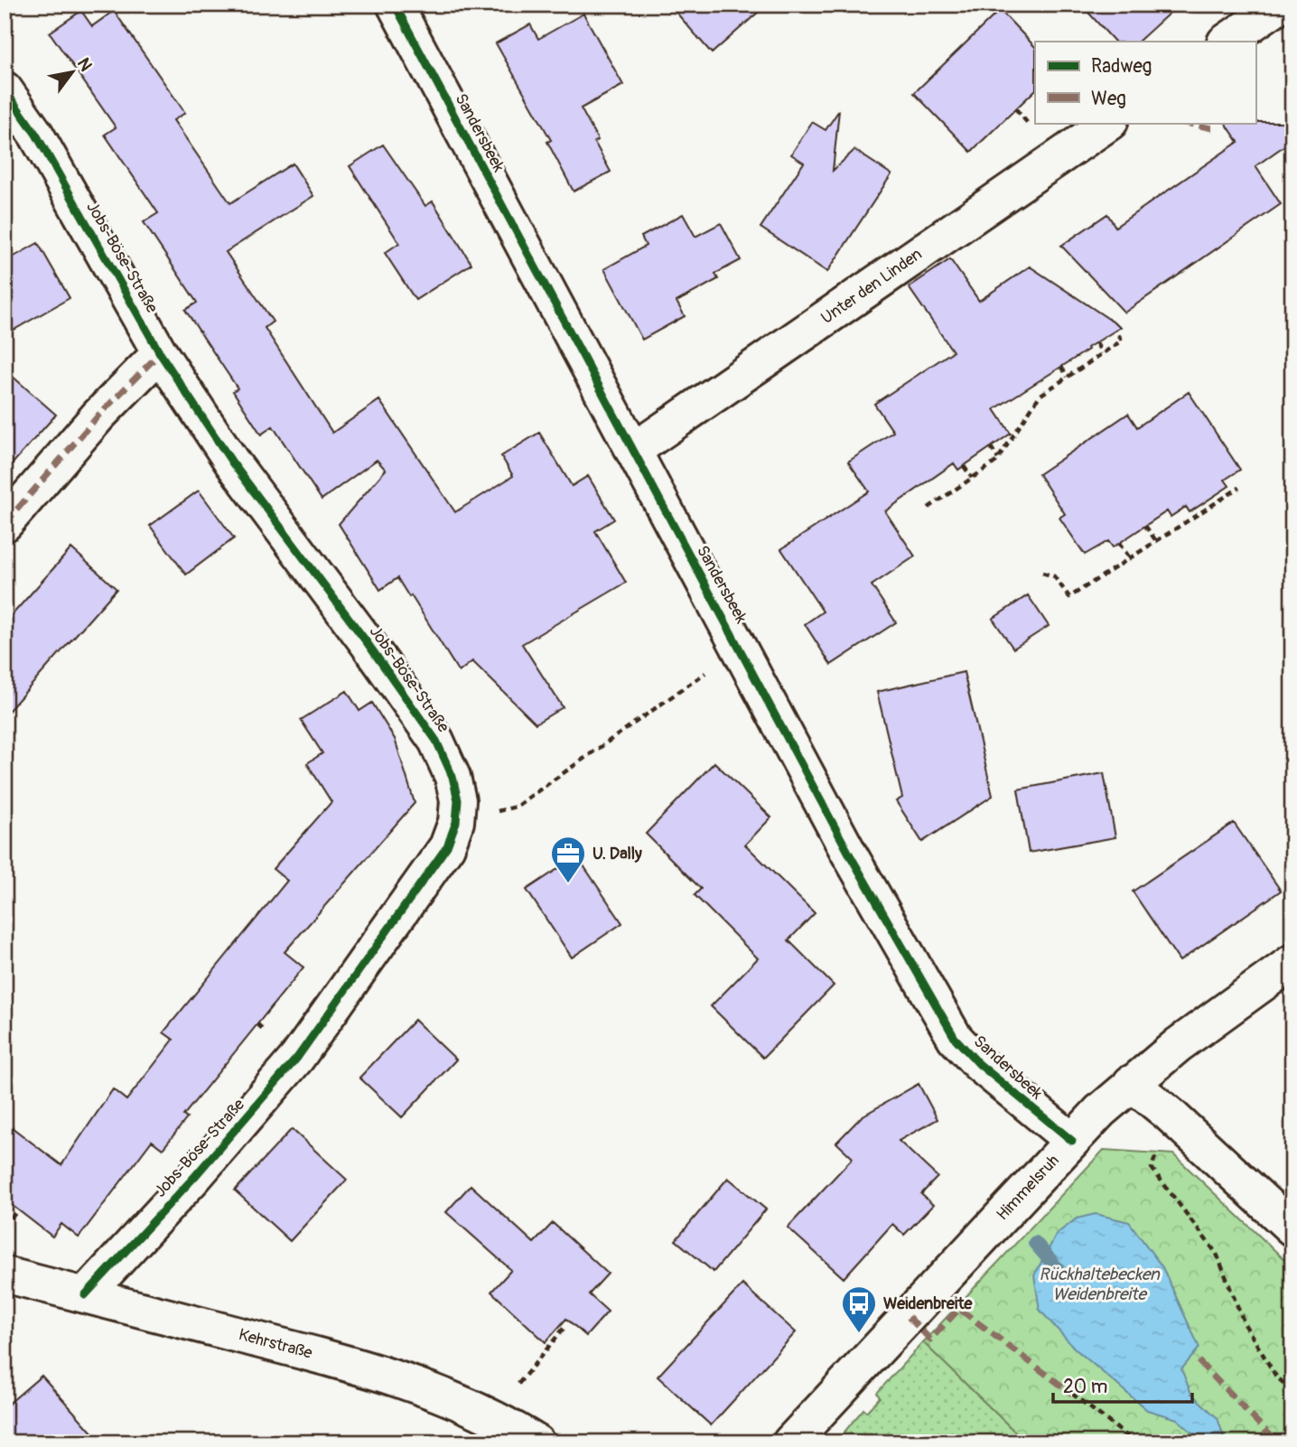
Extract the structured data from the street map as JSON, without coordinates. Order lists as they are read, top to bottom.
{
  "streets": {
    "street": [
      "Sandersbeek",
      "Jobs-Böse-Straße",
      "Unter den Linden",
      "Himmelsruh",
      "Kehrstraße"
    ]
  },
  "crossings": [
    ["Sandersbeek", "Unter den Linden"],
    ["Sandersbeek", "Himmelsruh"],
    ["Jobs-Böse-Straße", "Kehrstraße"]
  ],
  "water": ["Rückhaltebecken Weidenbreite"],
  "places": {
    "office": ["U. Dally"],
    "bus stop": ["Weidenbreite"]
  },
  "legend": ["Radweg", "Weg"],
  "scale_bar": "20 m",
  "north": "top right"
}
